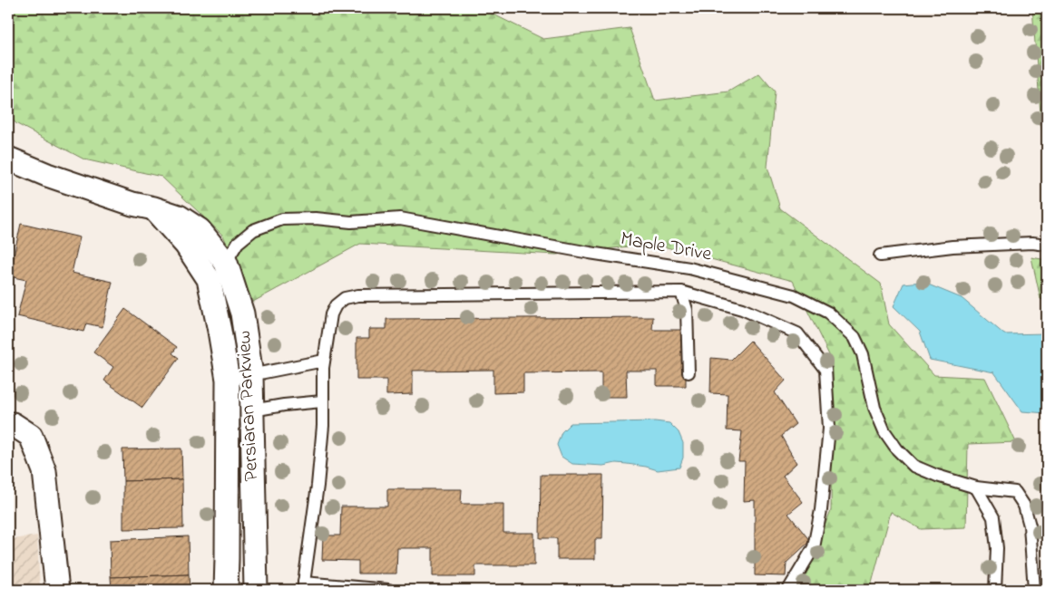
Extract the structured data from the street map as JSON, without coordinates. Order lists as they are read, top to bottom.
{
  "streets": {
    "street": ["Persiaran Parkview"],
    "lane": ["Maple Drive"]
  },
  "crossings": [
    ["Maple Drive", "Persiaran Parkview"]
  ]
}
